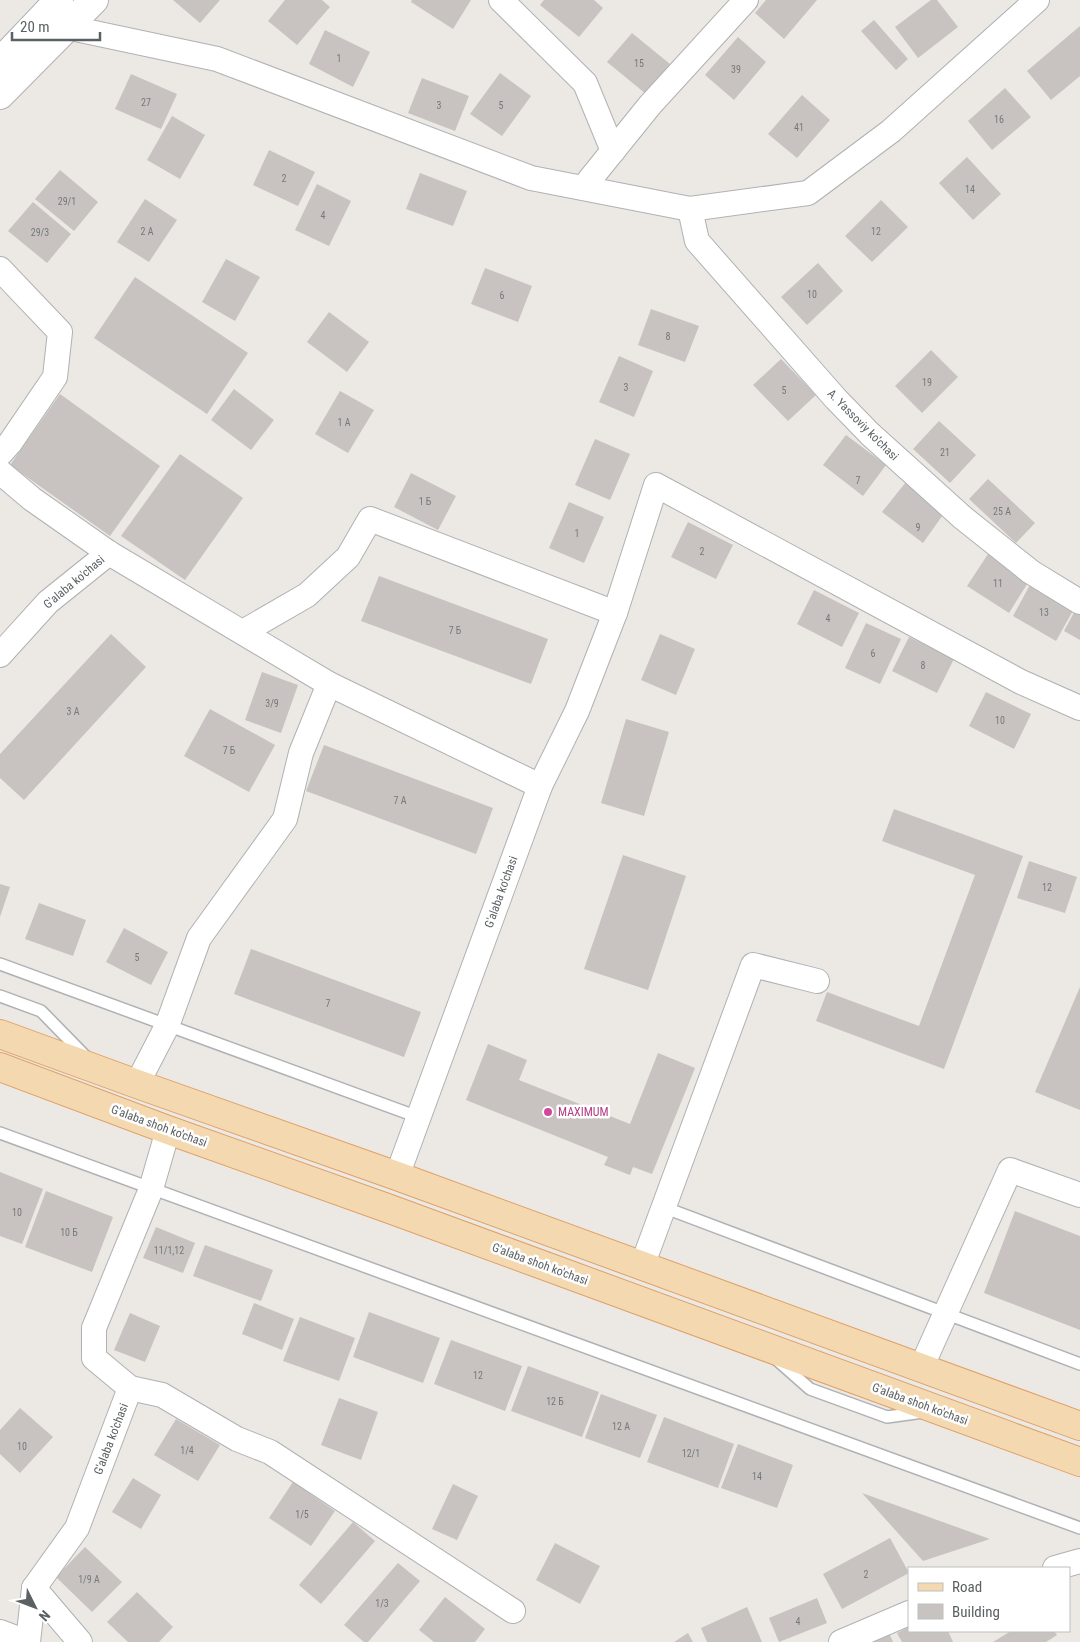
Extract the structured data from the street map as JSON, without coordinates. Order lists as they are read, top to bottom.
{
  "streets": {
    "main road": ["G'alaba shoh ko'chasi"],
    "street": ["A. Yassoviy ko'chasi", "G'alaba ko'chasi"]
  },
  "crossings": [
    ["G'alaba ko'chasi", "G'alaba shoh ko'chasi"]
  ],
  "places": ["MAXIMUM"],
  "house_numbers": [
    "1",
    "15",
    "39",
    "27",
    "3",
    "5",
    "16",
    "41",
    "2",
    "14",
    "29/1",
    "4",
    "2 А",
    "12",
    "29/3",
    "10",
    "6",
    "8",
    "19",
    "3",
    "5",
    "1 А",
    "21",
    "7",
    "1 Б",
    "25 А",
    "9",
    "1",
    "2",
    "11",
    "13",
    "4",
    "7 Б",
    "6",
    "8",
    "3/9",
    "3 А",
    "10",
    "7 Б",
    "7 А",
    "12",
    "5",
    "7",
    "10",
    "10 Б",
    "11/1,12",
    "12",
    "12 Б",
    "12 А",
    "10",
    "1/4",
    "12/1",
    "14",
    "1/5",
    "2",
    "1/9 А",
    "1/3",
    "4"
  ],
  "legend": ["Road", "Building"],
  "scale_bar": "20 m",
  "north": "bottom right"
}
